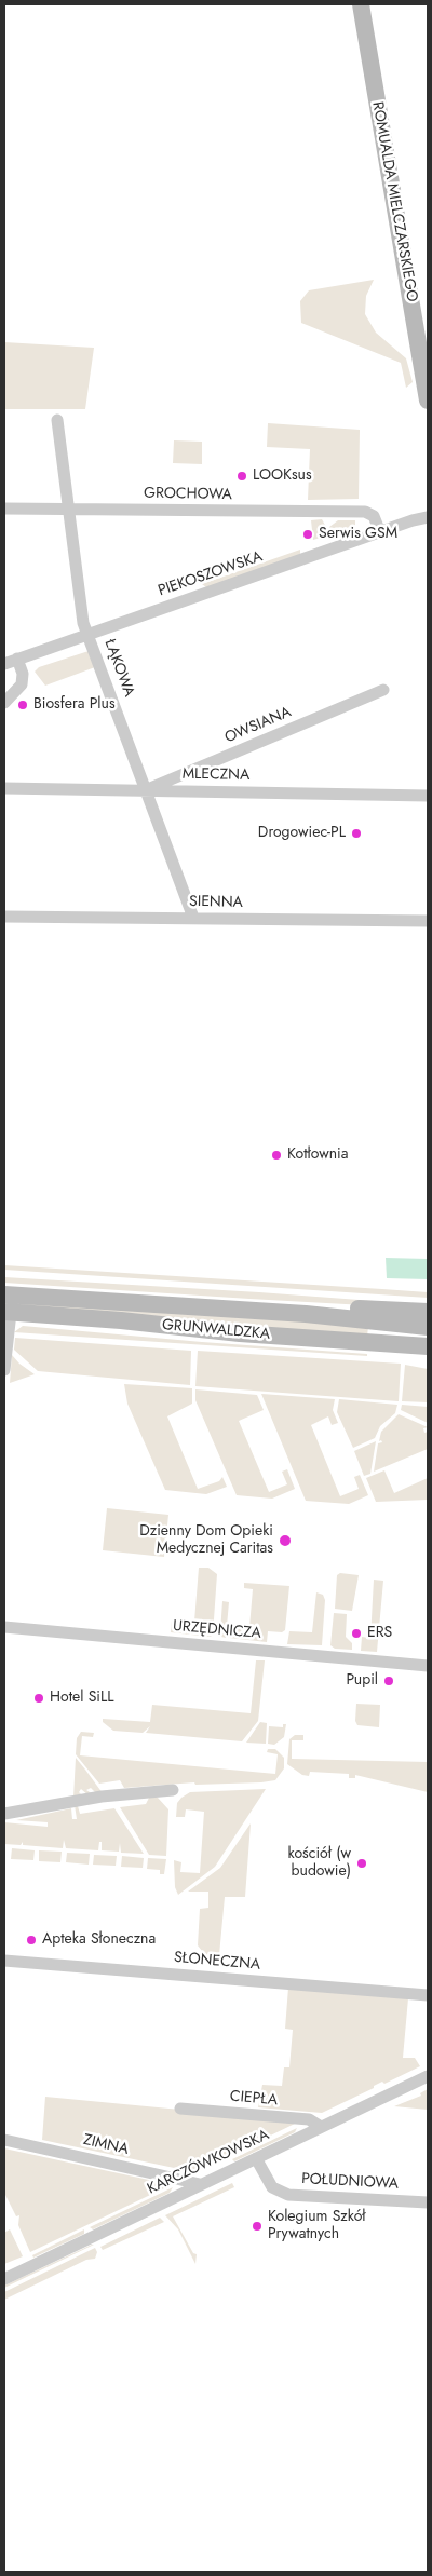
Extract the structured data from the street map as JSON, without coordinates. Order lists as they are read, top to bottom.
{
  "streets": {
    "main road": ["ROMUALDA MIELCZARSKIEGO", "GRUNWALDZKA"],
    "street": [
      "GROCHOWA",
      "PIEKOSZOWSKA",
      "ŁĄKOWA",
      "OWSIANA",
      "MLECZNA",
      "SIENNA",
      "URZĘDNICZA",
      "SŁONECZNA",
      "CIEPŁA",
      "ZIMNA",
      "KARCZÓWKOWSKA",
      "POŁUDNIOWA"
    ]
  },
  "crossings": [
    ["GROCHOWA", "PIEKOSZOWSKA"],
    ["GROCHOWA", "ŁĄKOWA"],
    ["PIEKOSZOWSKA", "ŁĄKOWA"],
    ["ŁĄKOWA", "OWSIANA"],
    ["ŁĄKOWA", "MLECZNA"],
    ["ŁĄKOWA", "SIENNA"],
    ["OWSIANA", "MLECZNA"],
    ["CIEPŁA", "KARCZÓWKOWSKA"],
    ["ZIMNA", "KARCZÓWKOWSKA"],
    ["KARCZÓWKOWSKA", "POŁUDNIOWA"]
  ],
  "places": [
    "LOOKsus",
    "Serwis GSM",
    "Biosfera Plus",
    "Drogowiec-PL",
    "Kotłownia",
    "Dzienny Dom Opieki Medycznej Caritas",
    "ERS",
    "Pupil",
    "Hotel SiLL",
    "kościół (w budowie)",
    "Apteka Słoneczna",
    "Kolegium Szkół Prywatnych"
  ]
}
